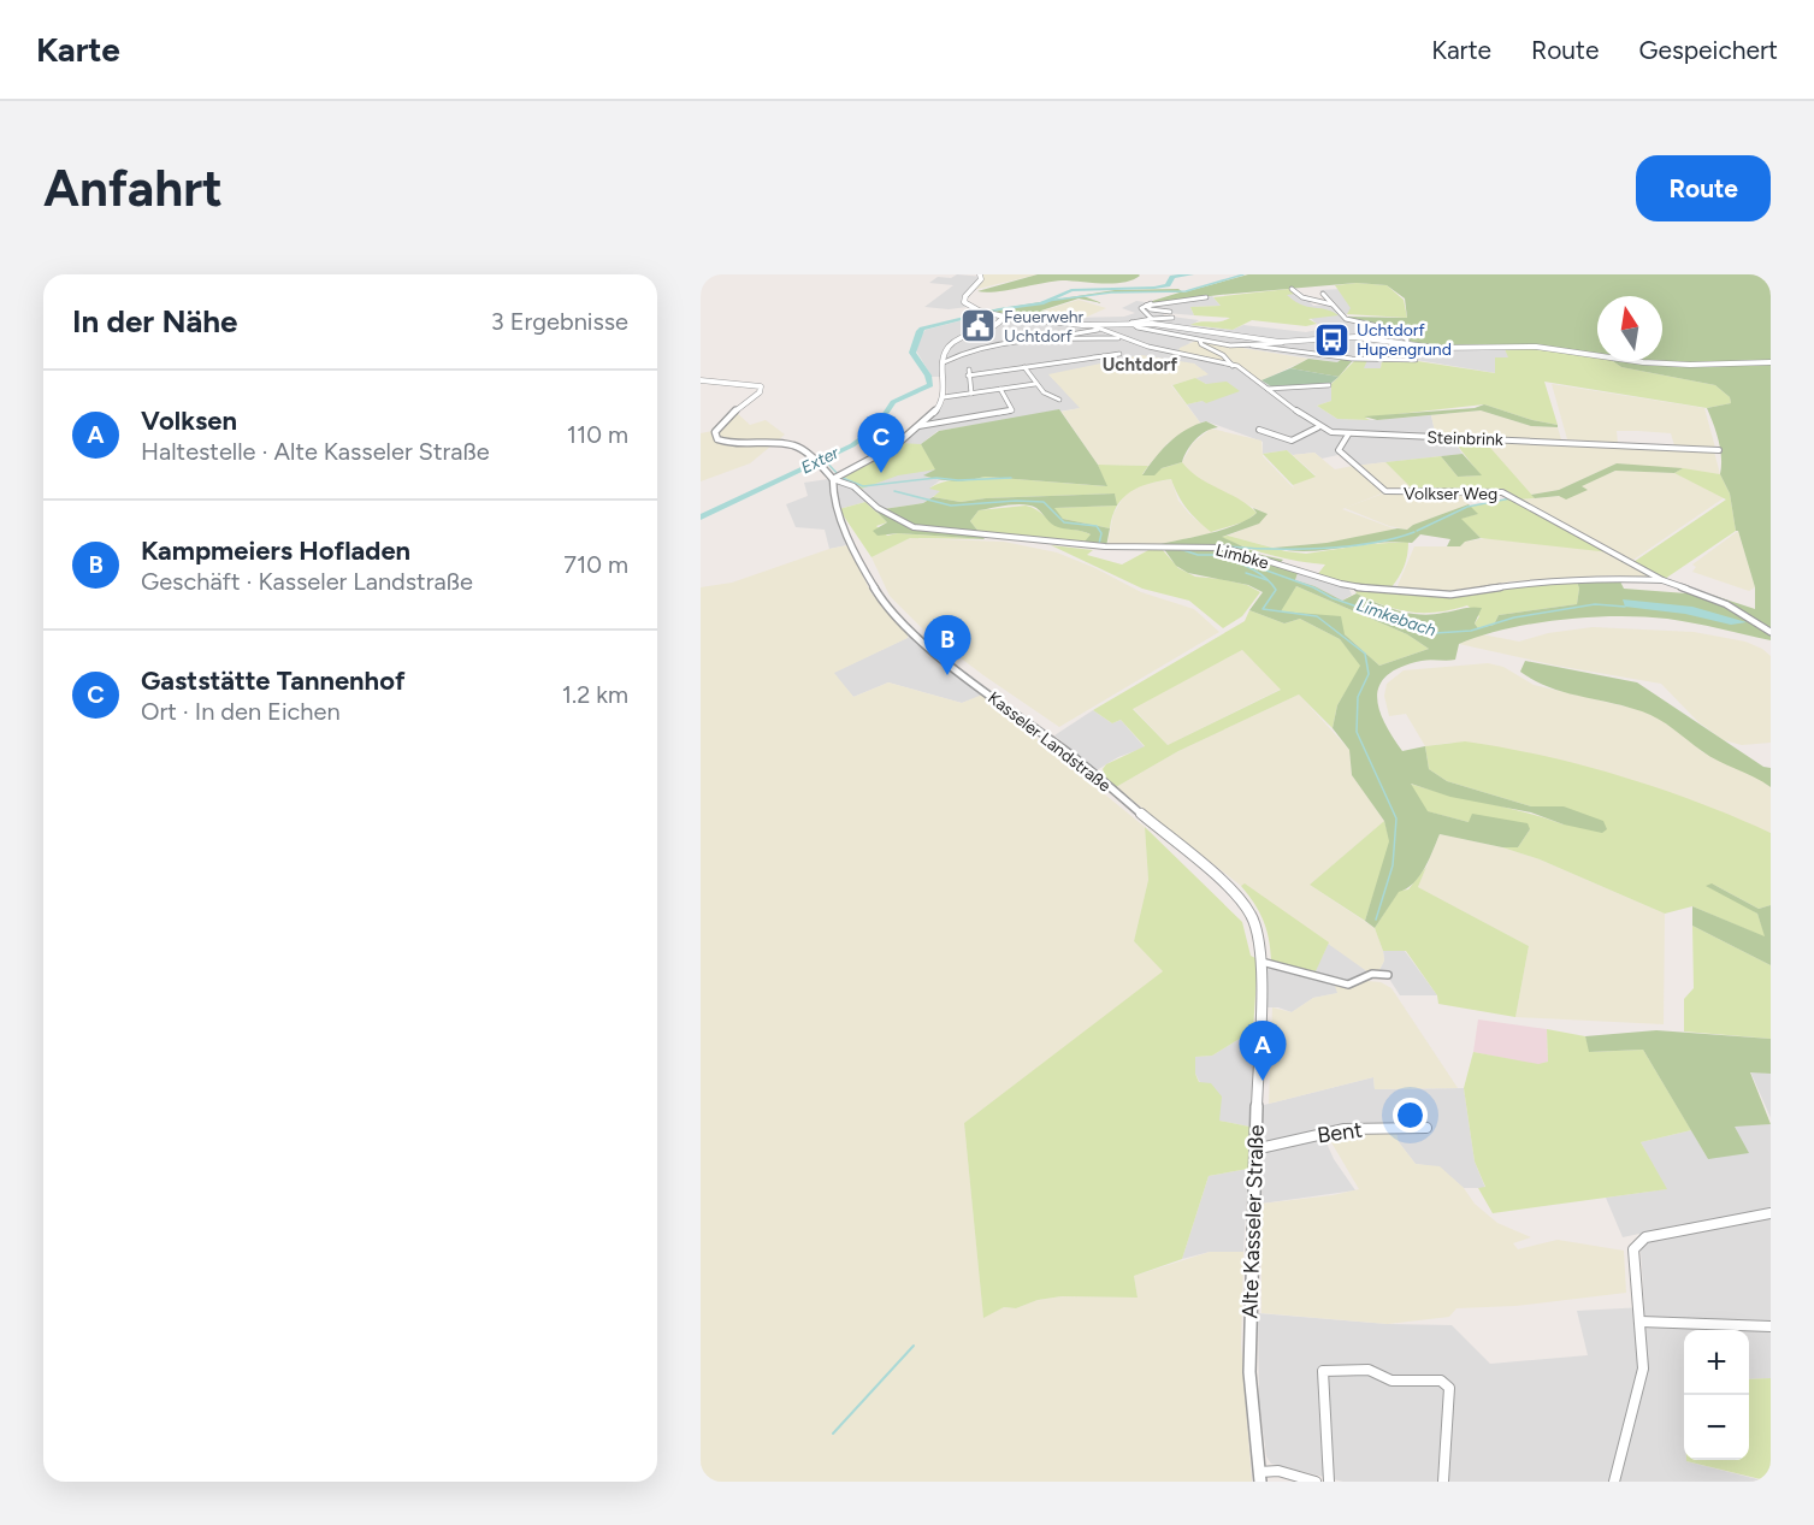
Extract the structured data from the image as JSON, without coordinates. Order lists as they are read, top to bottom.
{
  "streets": {
    "street": [
      "Steinbrink",
      "Volkser Weg",
      "Limbke",
      "Kasseler Landstraße",
      "Bent",
      "Alte Kasseler Straße"
    ]
  },
  "crossings": [
    ["Steinbrink", "Volkser Weg"],
    ["Volkser Weg", "Limbke"],
    ["Limbke", "Kasseler Landstraße"],
    ["Kasseler Landstraße", "Alte Kasseler Straße"],
    ["Bent", "Alte Kasseler Straße"]
  ],
  "districts": ["Uchtdorf"],
  "water": ["Exter", "Limkebach"],
  "places": {
    "public building": ["Feuerwehr Uchtdorf"],
    "bus stop": ["Uchtdorf Hupengrund"]
  },
  "north": "top",
  "page": {
    "header": "Karte",
    "nav": ["Karte", "Route", "Gespeichert"],
    "buttons": "Route",
    "title": "Anfahrt",
    "heading": ["In der Nähe", "3 Ergebnisse"],
    "list": [
      {
        "mark": "A",
        "name": "Volksen",
        "note": "Haltestelle · Alte Kasseler Straße",
        "value": "110 m"
      },
      {
        "mark": "B",
        "name": "Kampmeiers Hofladen",
        "note": "Geschäft · Kasseler Landstraße",
        "value": "710 m"
      },
      {
        "mark": "C",
        "name": "Gaststätte Tannenhof",
        "note": "Ort · In den Eichen",
        "value": "1.2 km"
      }
    ],
    "pins": ["C", "B", "A"],
    "map_buttons": ["+", "−"]
  }
}
